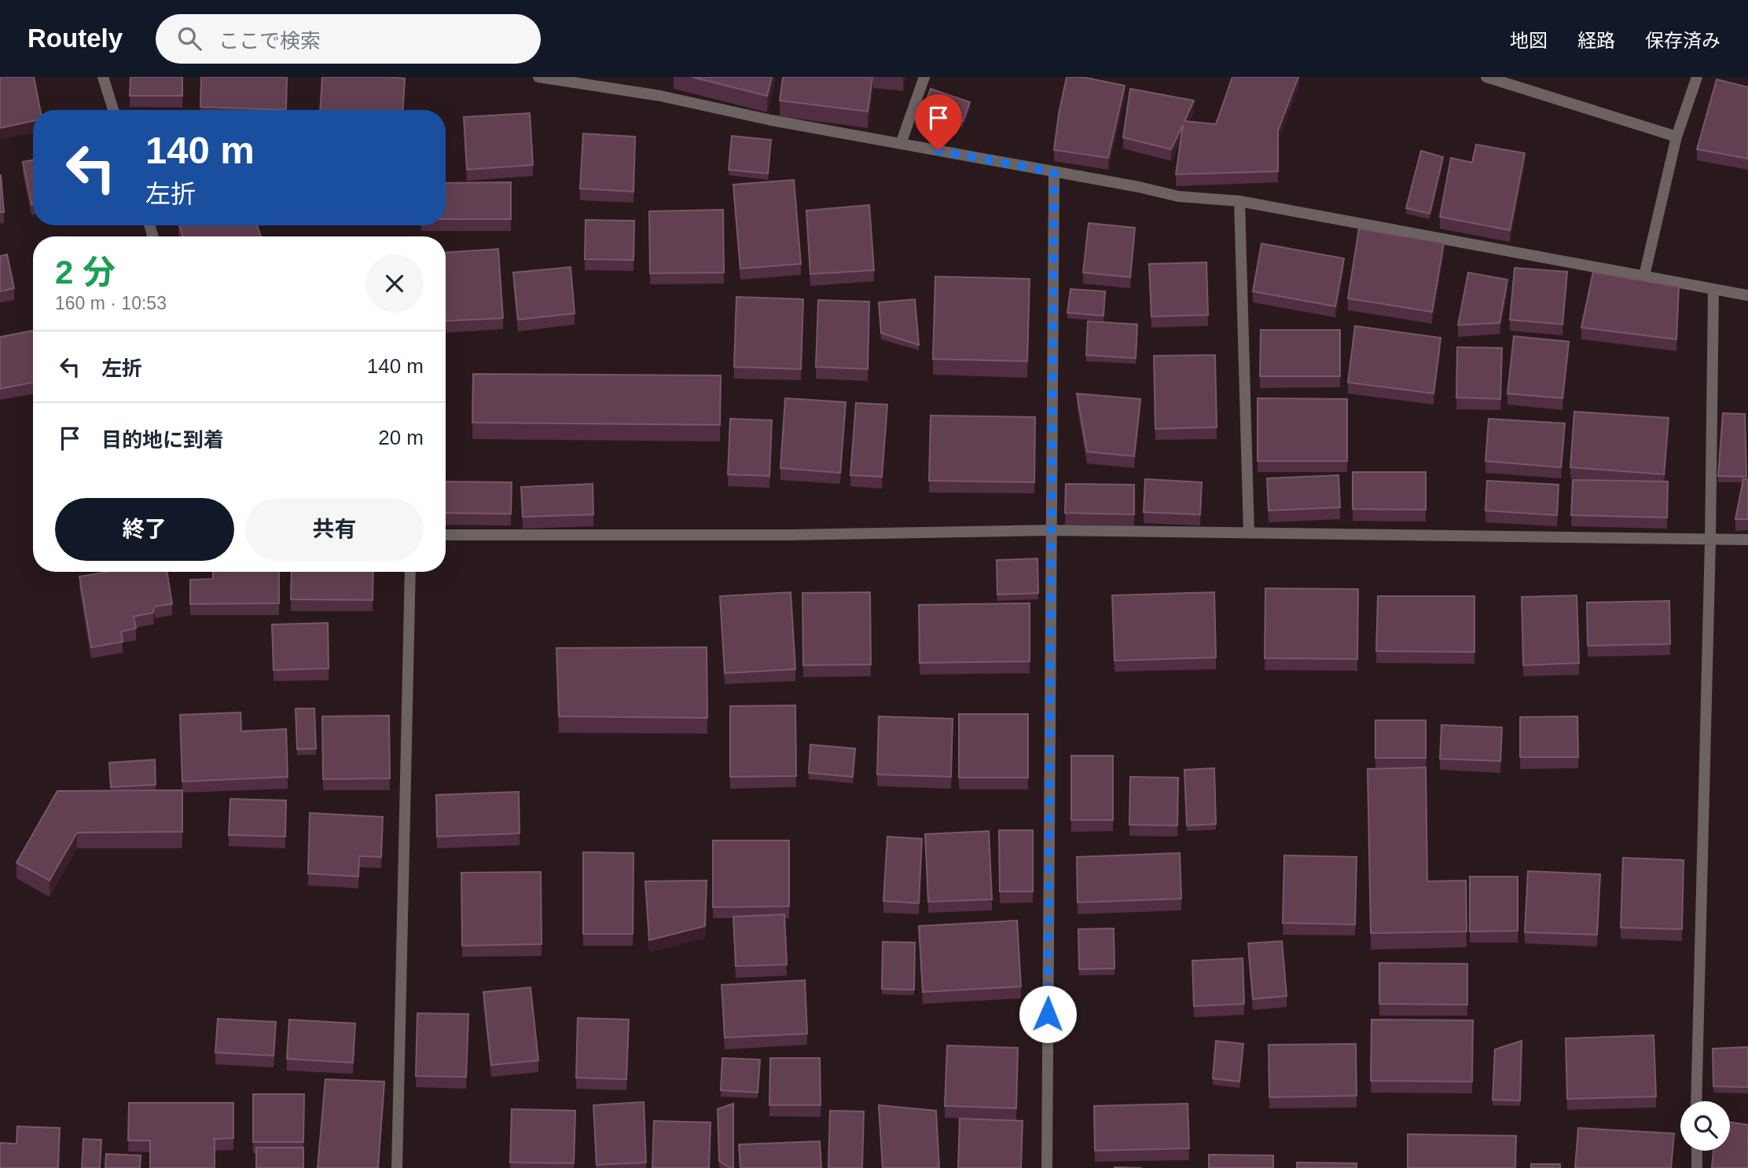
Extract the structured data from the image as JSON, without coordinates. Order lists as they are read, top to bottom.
{
  "page": {
    "header": "Routely",
    "search": "ここで検索",
    "nav": ["地図", "経路", "保存済み"],
    "turn": ["140 m", "左折"],
    "heading": ["2 分", "160 m · 10:53"],
    "list": [
      {
        "name": "左折",
        "value": "140 m"
      },
      {
        "name": "目的地に到着",
        "value": "20 m"
      }
    ],
    "buttons": ["終了", "共有"]
  }
}
